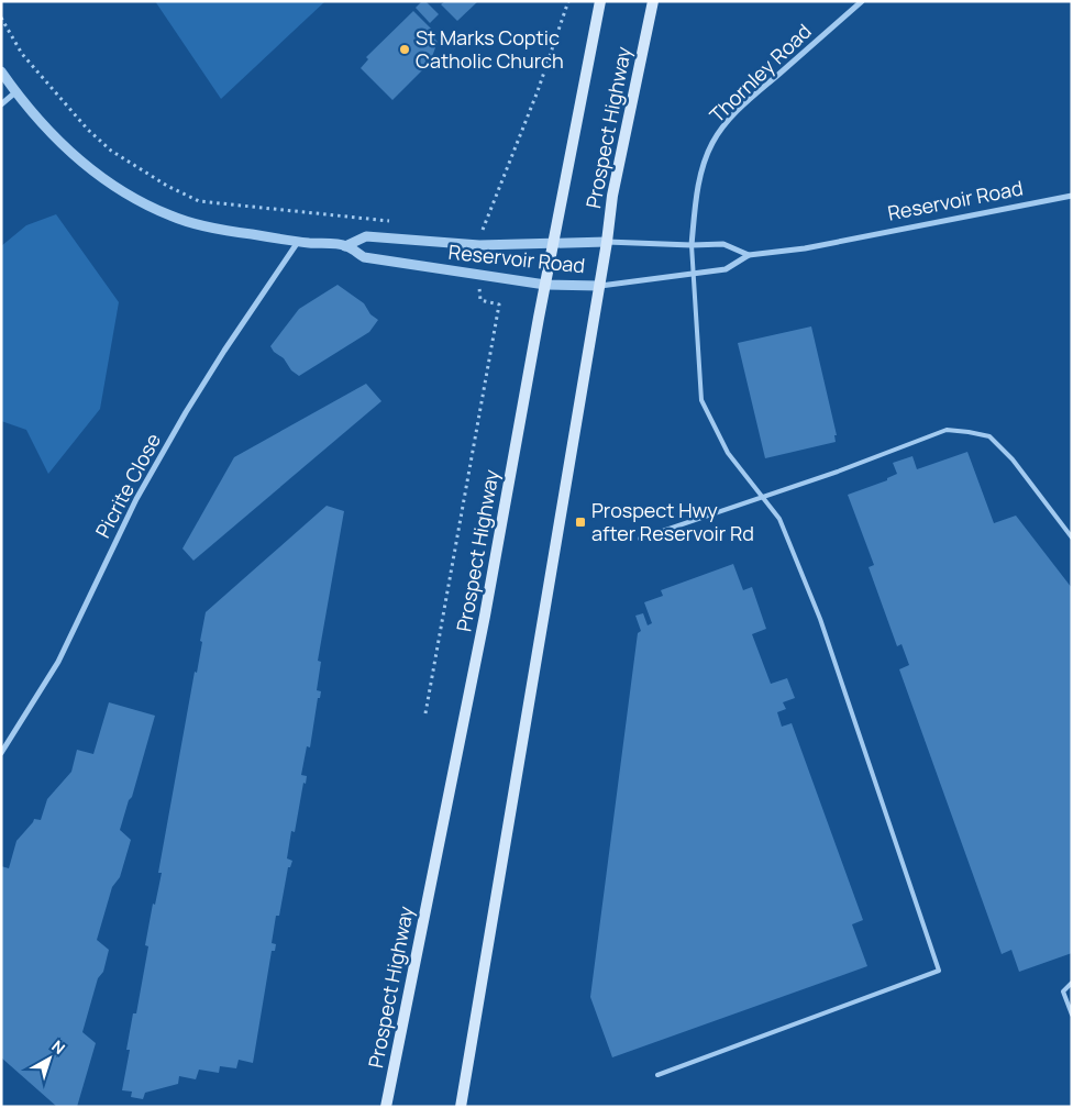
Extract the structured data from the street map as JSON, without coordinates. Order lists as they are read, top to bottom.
{
  "streets": {
    "main road": ["Prospect Highway"],
    "street": ["Thornley Road", "Reservoir Road", "Picrite Close"]
  },
  "crossings": [
    ["Thornley Road", "Reservoir Road"],
    ["Prospect Highway", "Reservoir Road"],
    ["Reservoir Road", "Picrite Close"]
  ],
  "places": {
    "other": ["St Marks Coptic Catholic Church"],
    "transit": ["Prospect Hwy after Reservoir Rd"]
  },
  "north": "top right"
}
